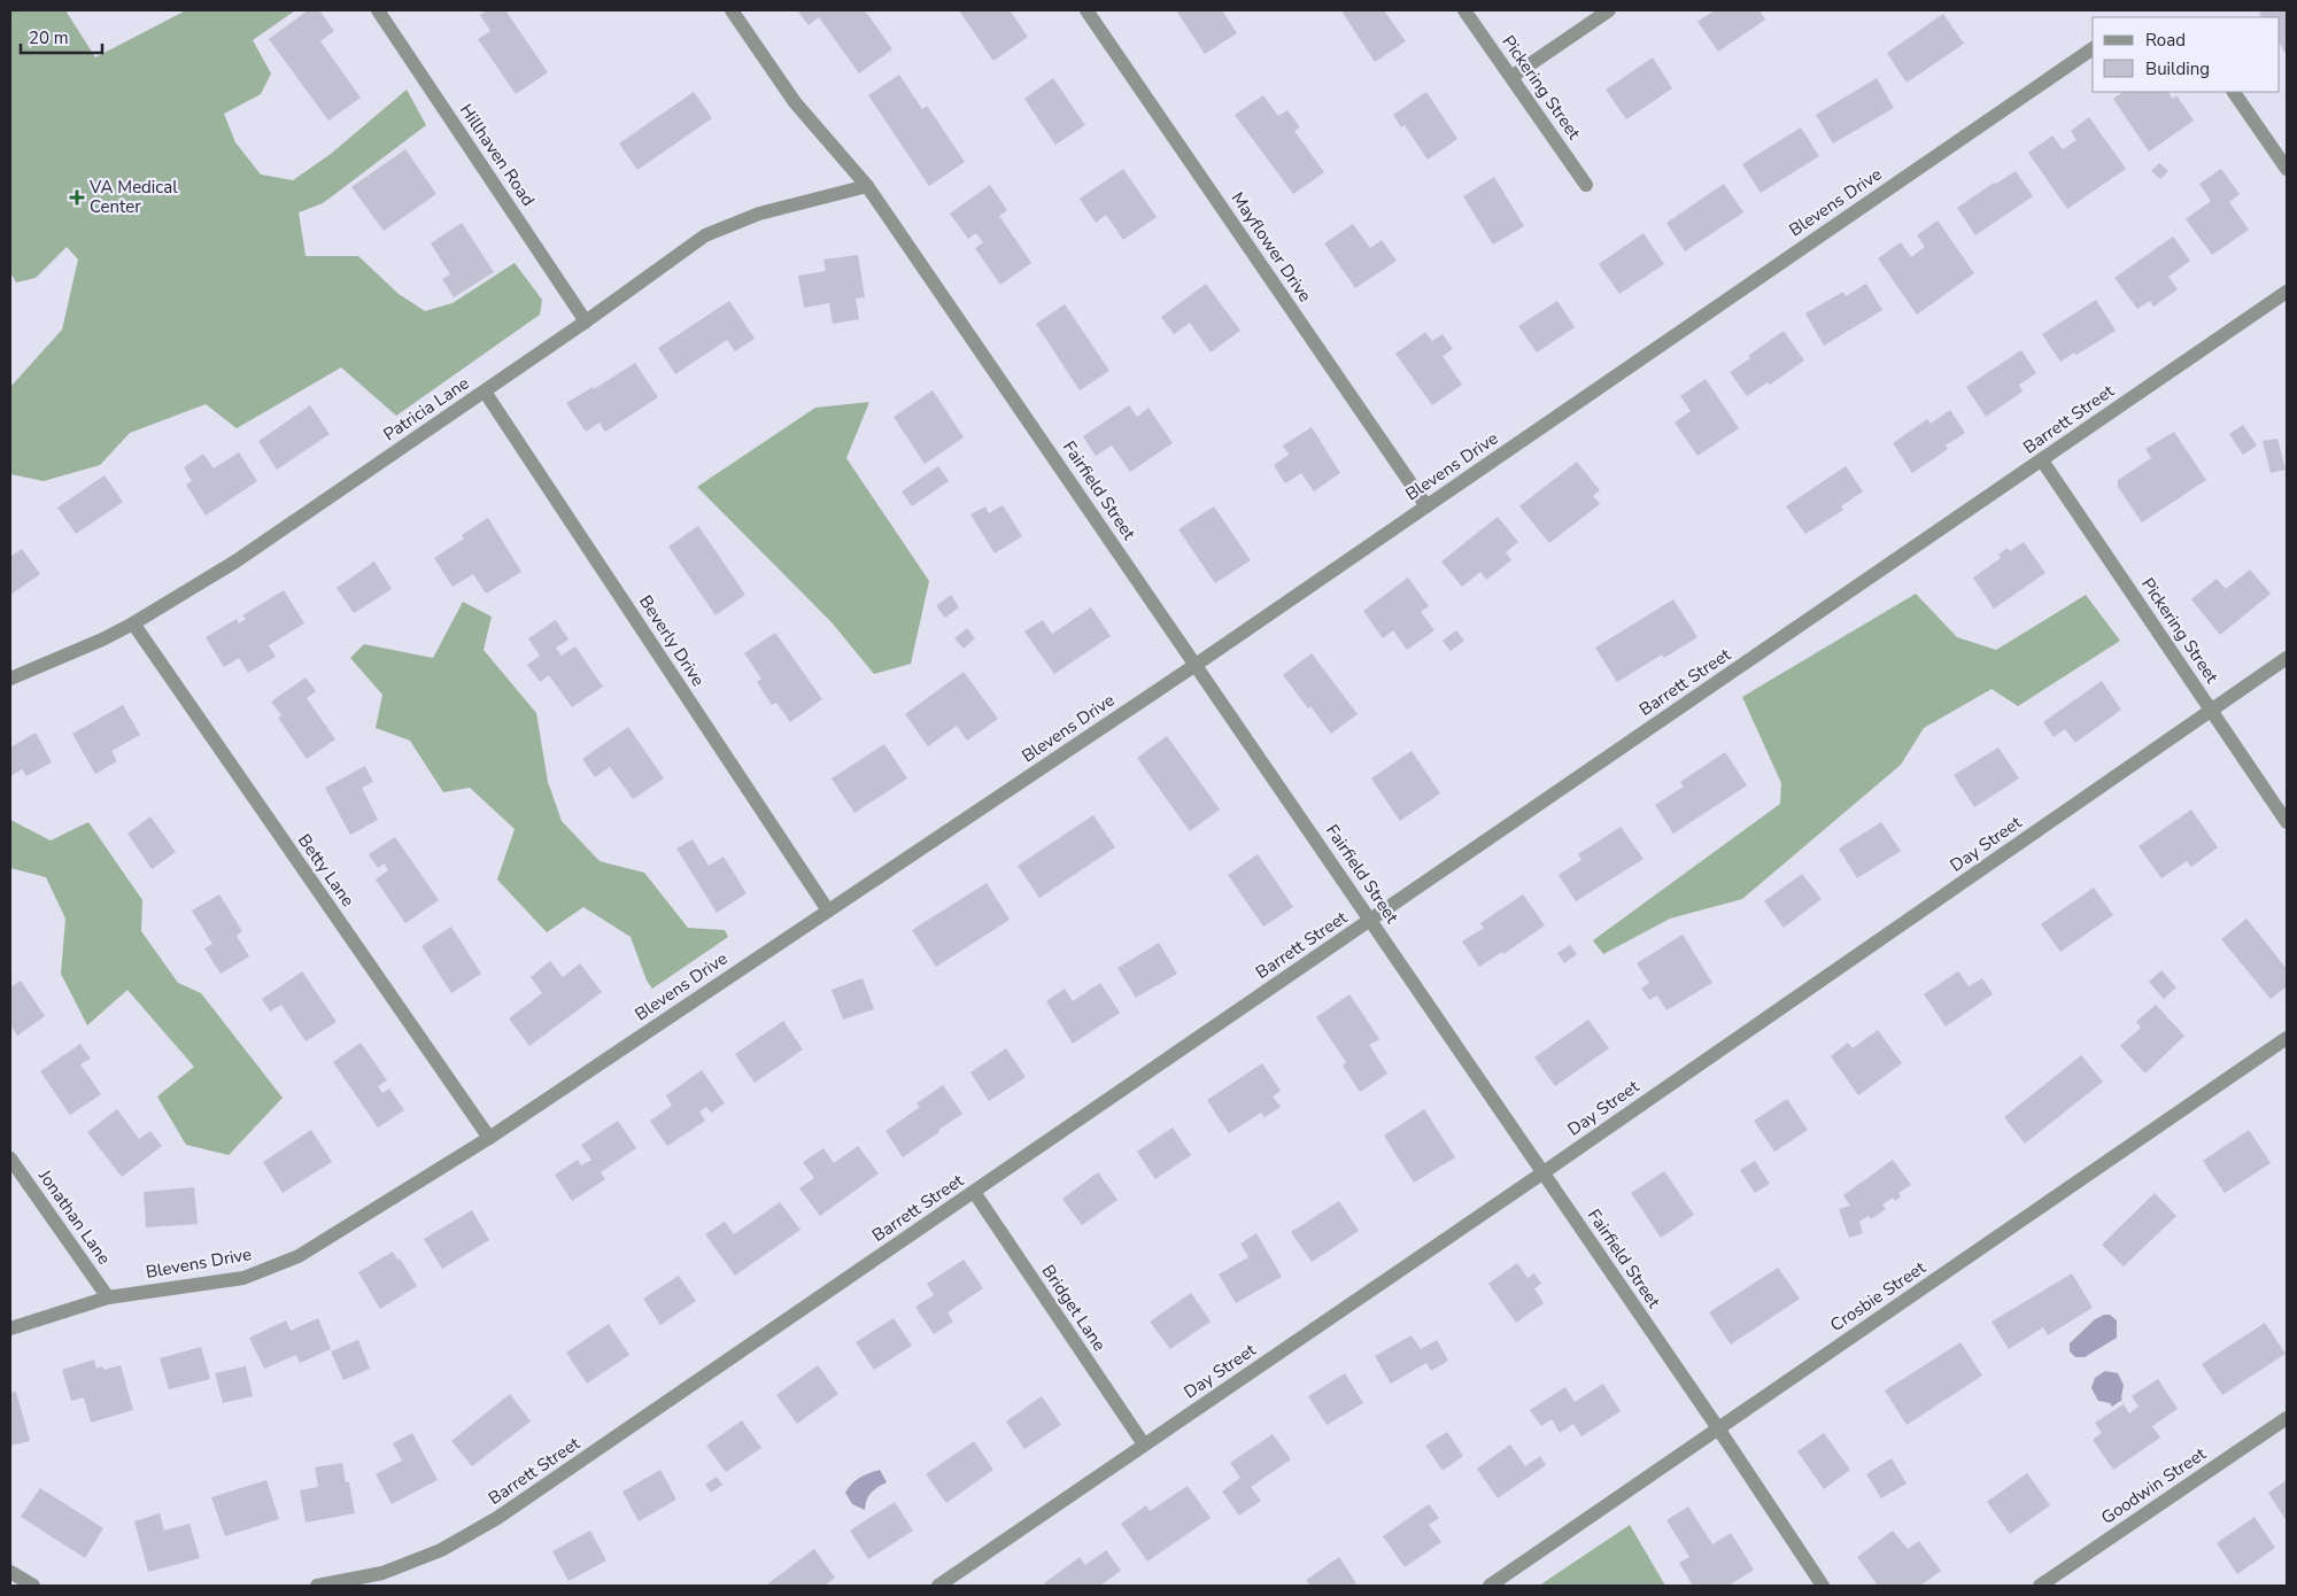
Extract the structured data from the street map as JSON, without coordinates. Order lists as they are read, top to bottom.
{
  "streets": {
    "street": [
      "Pickering Street",
      "Hillhaven Road",
      "Blevens Drive",
      "Mayflower Drive",
      "Patricia Lane",
      "Barrett Street",
      "Fairfield Street",
      "Beverly Drive",
      "Day Street",
      "Betty Lane",
      "Jonathan Lane",
      "Crosbie Street",
      "Bridget Lane",
      "Goodwin Street"
    ]
  },
  "crossings": [
    ["Pickering Street", "Barrett Street"],
    ["Pickering Street", "Day Street"],
    ["Hillhaven Road", "Patricia Lane"],
    ["Blevens Drive", "Mayflower Drive"],
    ["Blevens Drive", "Fairfield Street"],
    ["Blevens Drive", "Beverly Drive"],
    ["Blevens Drive", "Betty Lane"],
    ["Blevens Drive", "Jonathan Lane"],
    ["Patricia Lane", "Fairfield Street"],
    ["Patricia Lane", "Beverly Drive"],
    ["Patricia Lane", "Betty Lane"],
    ["Barrett Street", "Fairfield Street"],
    ["Barrett Street", "Bridget Lane"],
    ["Fairfield Street", "Day Street"],
    ["Fairfield Street", "Crosbie Street"],
    ["Day Street", "Bridget Lane"]
  ],
  "places": {
    "health": ["VA Medical Center"]
  },
  "legend": ["Road", "Building"],
  "scale_bar": "20 m"
}
